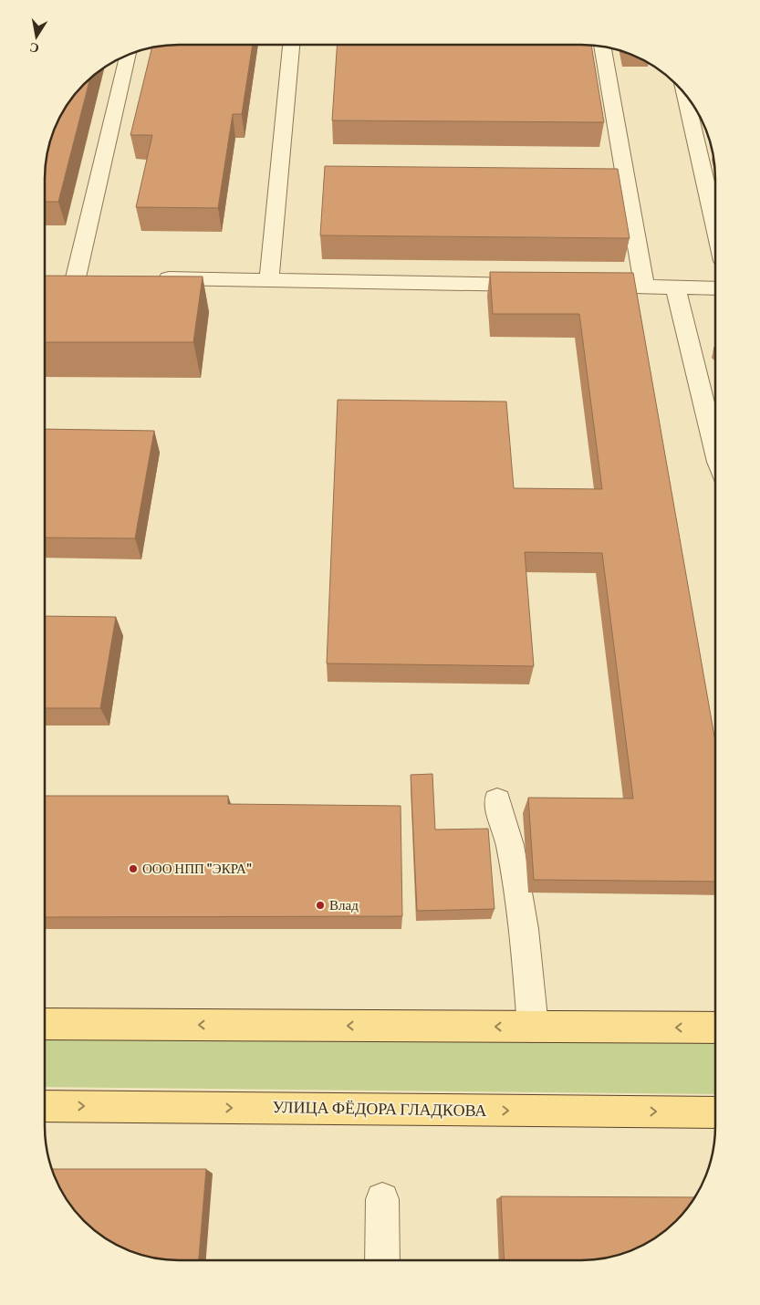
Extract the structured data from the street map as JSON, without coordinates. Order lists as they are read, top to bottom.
{
  "streets": {
    "main road": ["УЛИЦА ФЁДОРА ГЛАДКОВА"]
  },
  "places": ["ООО НПП \"ЭКРА\"", "Влад"],
  "north": "bottom"
}
